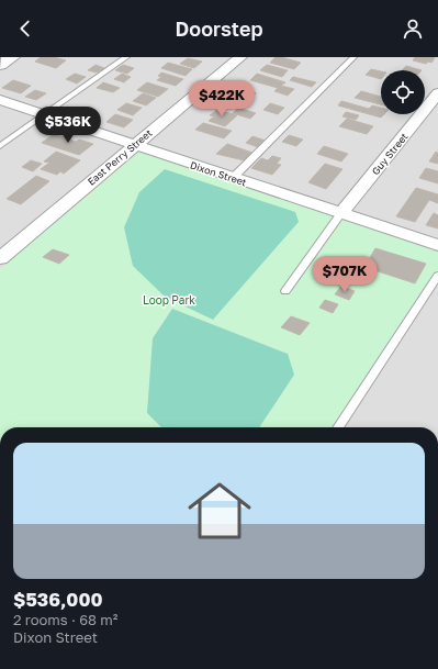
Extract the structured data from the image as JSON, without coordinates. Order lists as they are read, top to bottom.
{
  "streets": {
    "street": ["Guy Street", "East Perry Street", "Dixon Street"]
  },
  "crossings": [
    ["Guy Street", "Dixon Street"],
    ["East Perry Street", "Dixon Street"]
  ],
  "parks": ["Loop Park"],
  "page": {
    "header": "Doorstep",
    "price": ["$422K", "$536K", "$707K"],
    "list": [
      {
        "name": "$536,000",
        "note": "2 rooms · 68 m² · Dixon Street"
      }
    ]
  }
}
